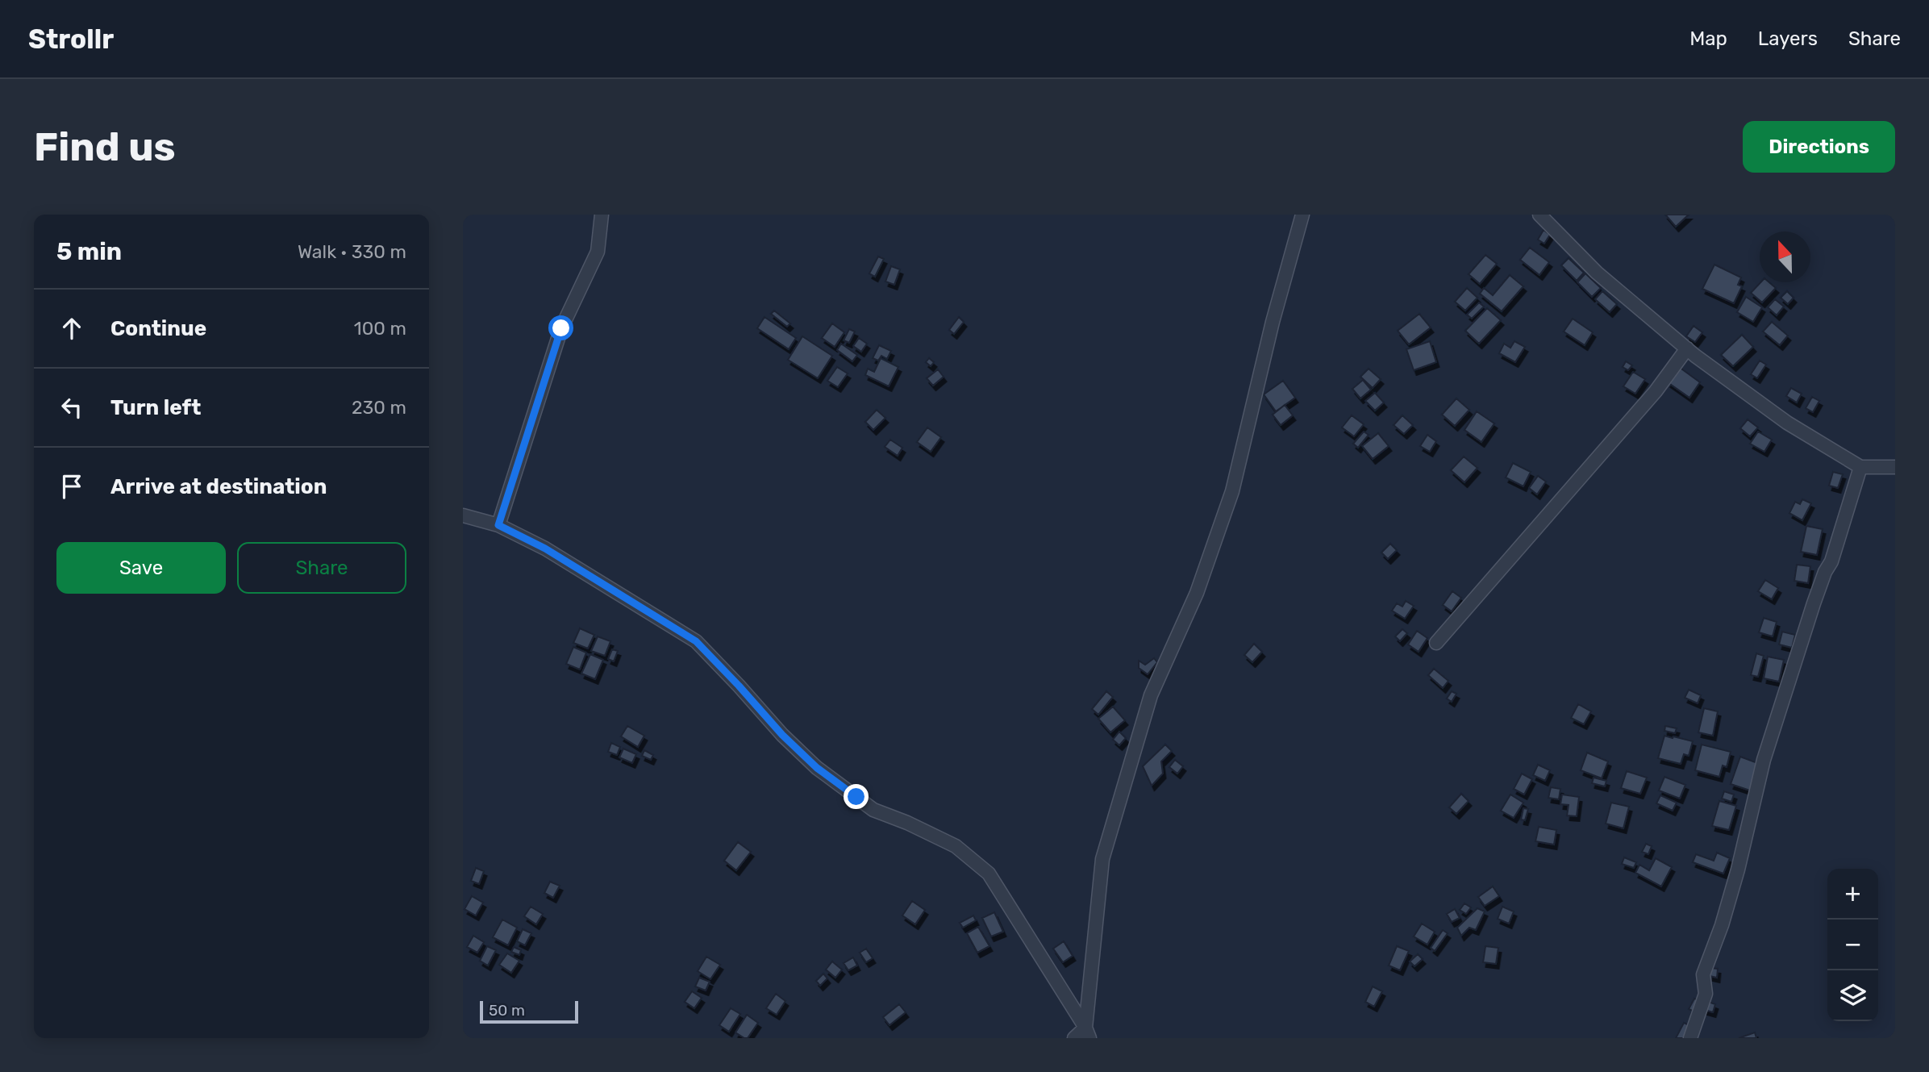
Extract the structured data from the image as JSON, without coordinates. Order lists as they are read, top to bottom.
{
  "scale_bar": "50 m",
  "north": "top",
  "page": {
    "header": "Strollr",
    "nav": ["Map", "Layers", "Share"],
    "buttons": [
      "Directions",
      ["Save", "Share"]
    ],
    "title": "Find us",
    "heading": ["5 min", "Walk · 330 m"],
    "list": [
      ["Continue", "100 m"],
      ["Turn left", "230 m"],
      "Arrive at destination"
    ],
    "map_buttons": ["+", "−"],
    "scale": "50 m"
  }
}
